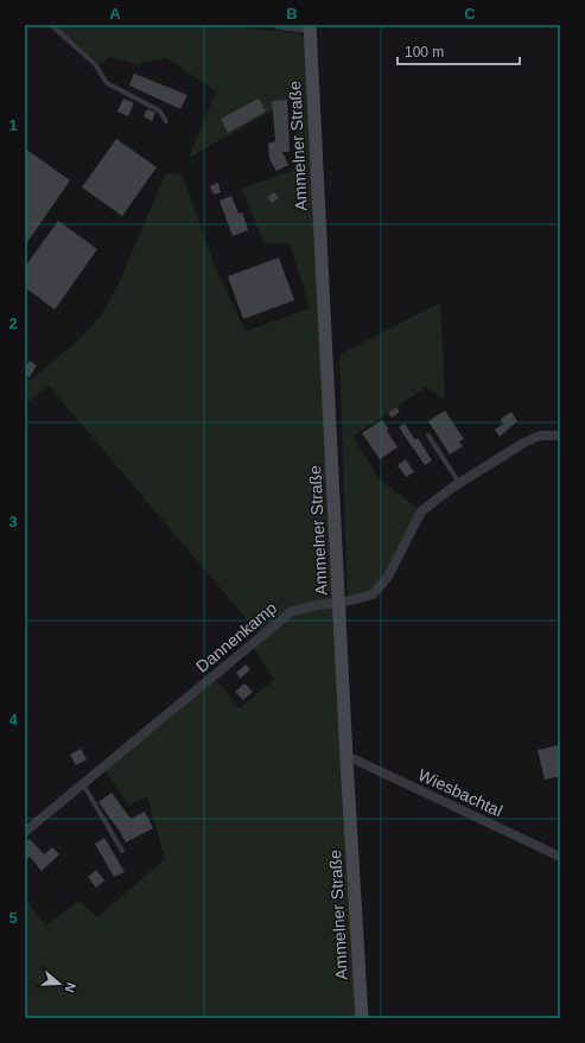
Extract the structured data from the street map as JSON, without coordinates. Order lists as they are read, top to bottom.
{
  "streets": {
    "street": ["Ammelner Straße", "Dannenkamp", "Wiesbachtal"]
  },
  "crossings": [
    ["Ammelner Straße", "Dannenkamp"],
    ["Ammelner Straße", "Wiesbachtal"]
  ],
  "scale_bar": "100 m",
  "north": "right",
  "grid": {
    "columns": ["A", "B", "C"],
    "rows": [
      "1",
      "2",
      "3",
      "4",
      "5"
    ]
  }
}
